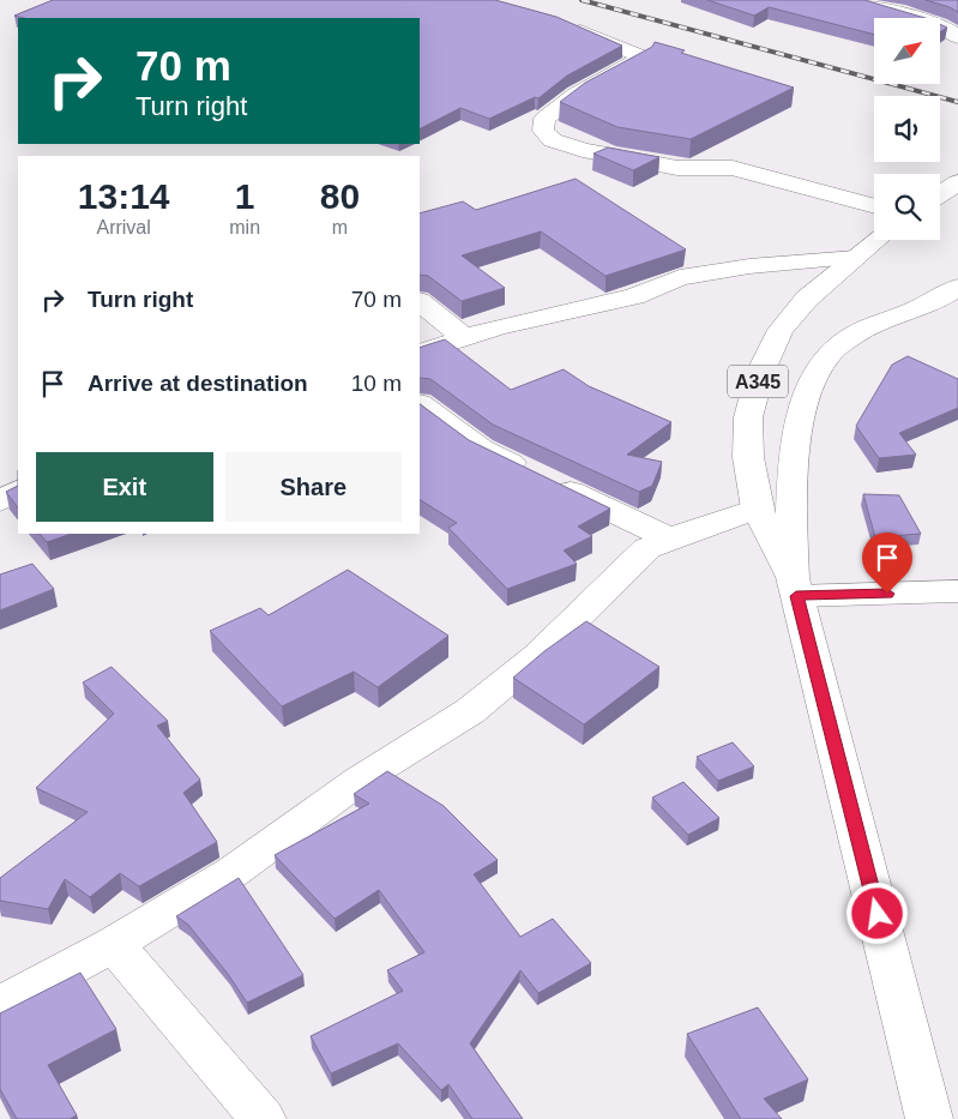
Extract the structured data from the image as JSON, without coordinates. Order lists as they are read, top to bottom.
{
  "streets": {
    "main road": ["A345"]
  },
  "north": "top right",
  "page": {
    "turn": ["70 m", "Turn right"],
    "eta": [
      "13:14",
      "Arrival",
      "1",
      "min",
      "80",
      "m"
    ],
    "list": [
      {
        "name": "Turn right",
        "value": "70 m"
      },
      {
        "name": "Arrive at destination",
        "value": "10 m"
      }
    ],
    "buttons": ["Exit", "Share"]
  }
}
